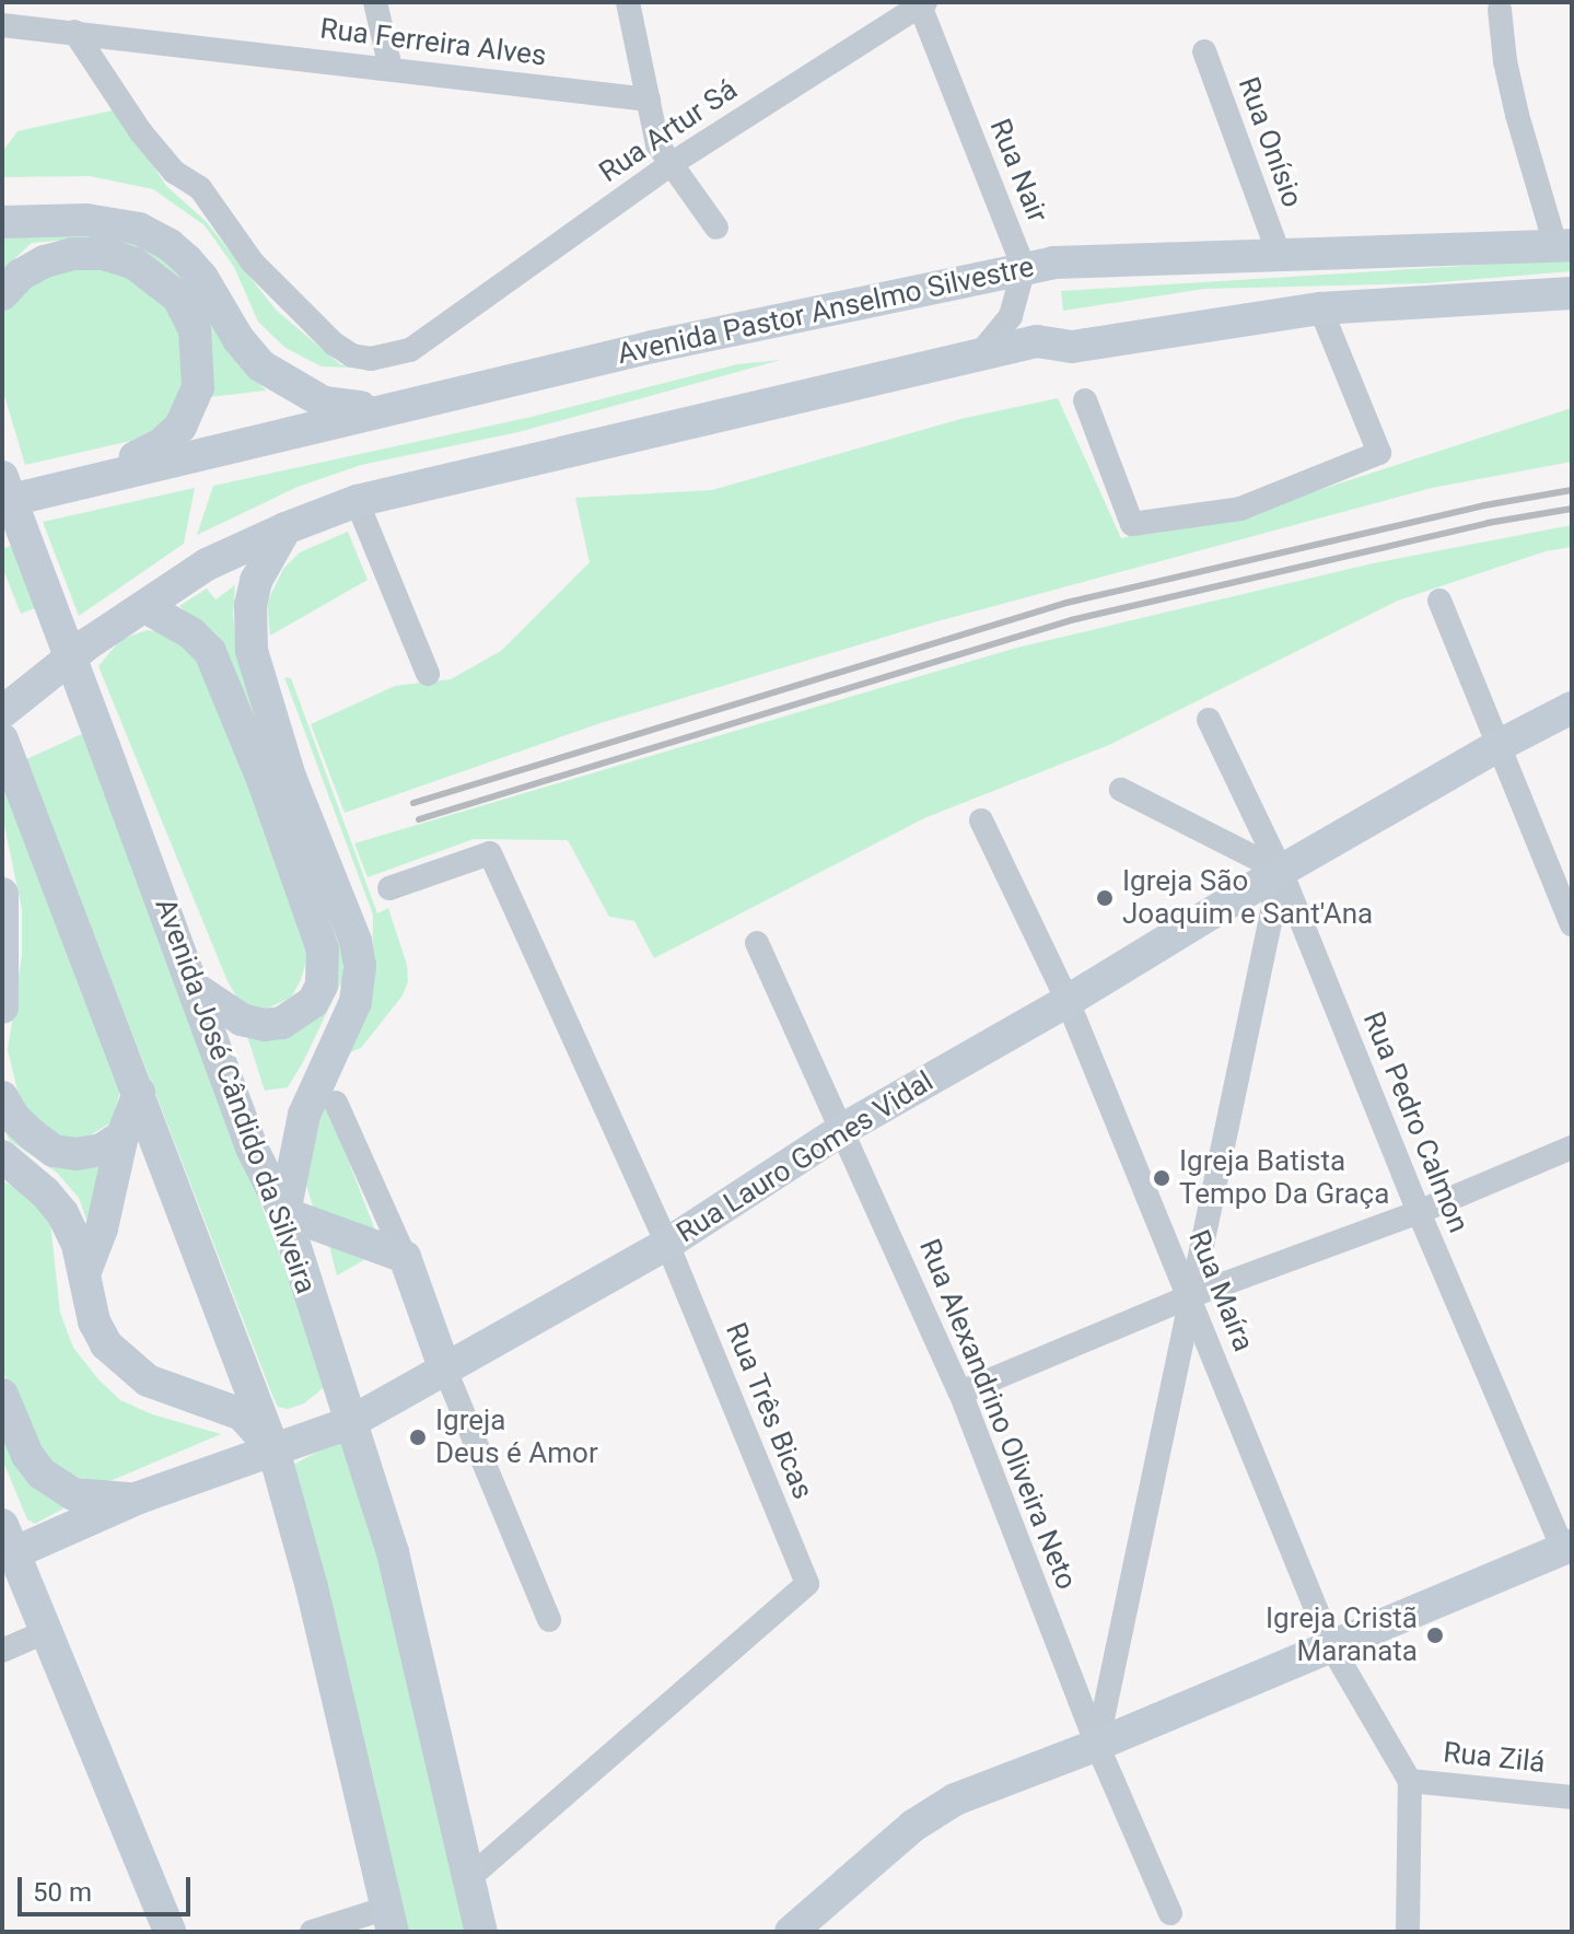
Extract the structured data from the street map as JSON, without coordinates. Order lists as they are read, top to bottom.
{
  "streets": {
    "main road": ["Avenida Pastor Anselmo Silvestre", "Avenida José Cândido da Silveira", "Rua Lauro Gomes Vidal"],
    "street": [
      "Rua Ferreira Alves",
      "Rua Artur Sá",
      "Rua Onísio",
      "Rua Nair",
      "Rua Pedro Calmon",
      "Rua Maíra",
      "Rua Três Bicas",
      "Rua Alexandrino Oliveira Neto",
      "Rua Zilá"
    ]
  },
  "crossings": [
    ["Rua Ferreira Alves", "Rua Artur Sá"],
    ["Rua Artur Sá", "Rua Nair"],
    ["Rua Onísio", "Avenida Pastor Anselmo Silvestre"],
    ["Rua Nair", "Avenida Pastor Anselmo Silvestre"],
    ["Avenida José Cândido da Silveira", "Rua Lauro Gomes Vidal"],
    ["Avenida José Cândido da Silveira", "Rua Três Bicas"],
    ["Rua Pedro Calmon", "Rua Lauro Gomes Vidal"],
    ["Rua Lauro Gomes Vidal", "Rua Maíra"],
    ["Rua Lauro Gomes Vidal", "Rua Três Bicas"],
    ["Rua Lauro Gomes Vidal", "Rua Alexandrino Oliveira Neto"],
    ["Rua Maíra", "Rua Zilá"]
  ],
  "places": [
    "Igreja São Joaquim e Sant'Ana",
    "Igreja Batista Tempo Da Graça",
    "Igreja Deus é Amor",
    "Igreja Cristã Maranata"
  ],
  "scale_bar": "50 m"
}
